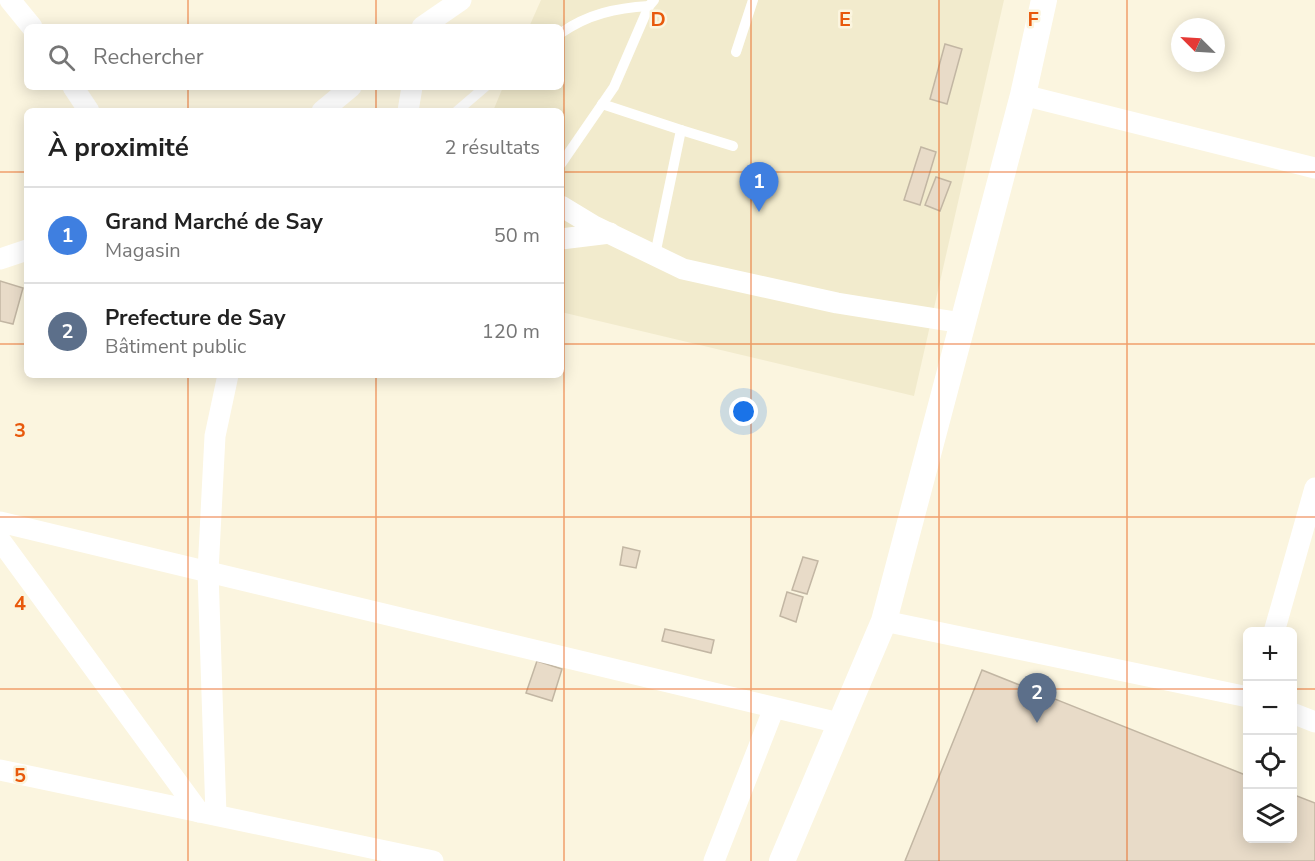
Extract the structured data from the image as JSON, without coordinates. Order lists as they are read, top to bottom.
{
  "north": "top left",
  "page": {
    "search": "Rechercher",
    "heading": ["À proximité", "2 résultats"],
    "pins": ["1", "2"],
    "list": [
      {
        "mark": "1",
        "name": "Grand Marché de Say",
        "note": "Magasin",
        "value": "50 m"
      },
      {
        "mark": "2",
        "name": "Prefecture de Say",
        "note": "Bâtiment public",
        "value": "120 m"
      }
    ],
    "map_buttons": ["+", "−"]
  },
  "grid": {
    "columns": ["D", "E", "F"],
    "rows": ["3", "4", "5"]
  }
}
